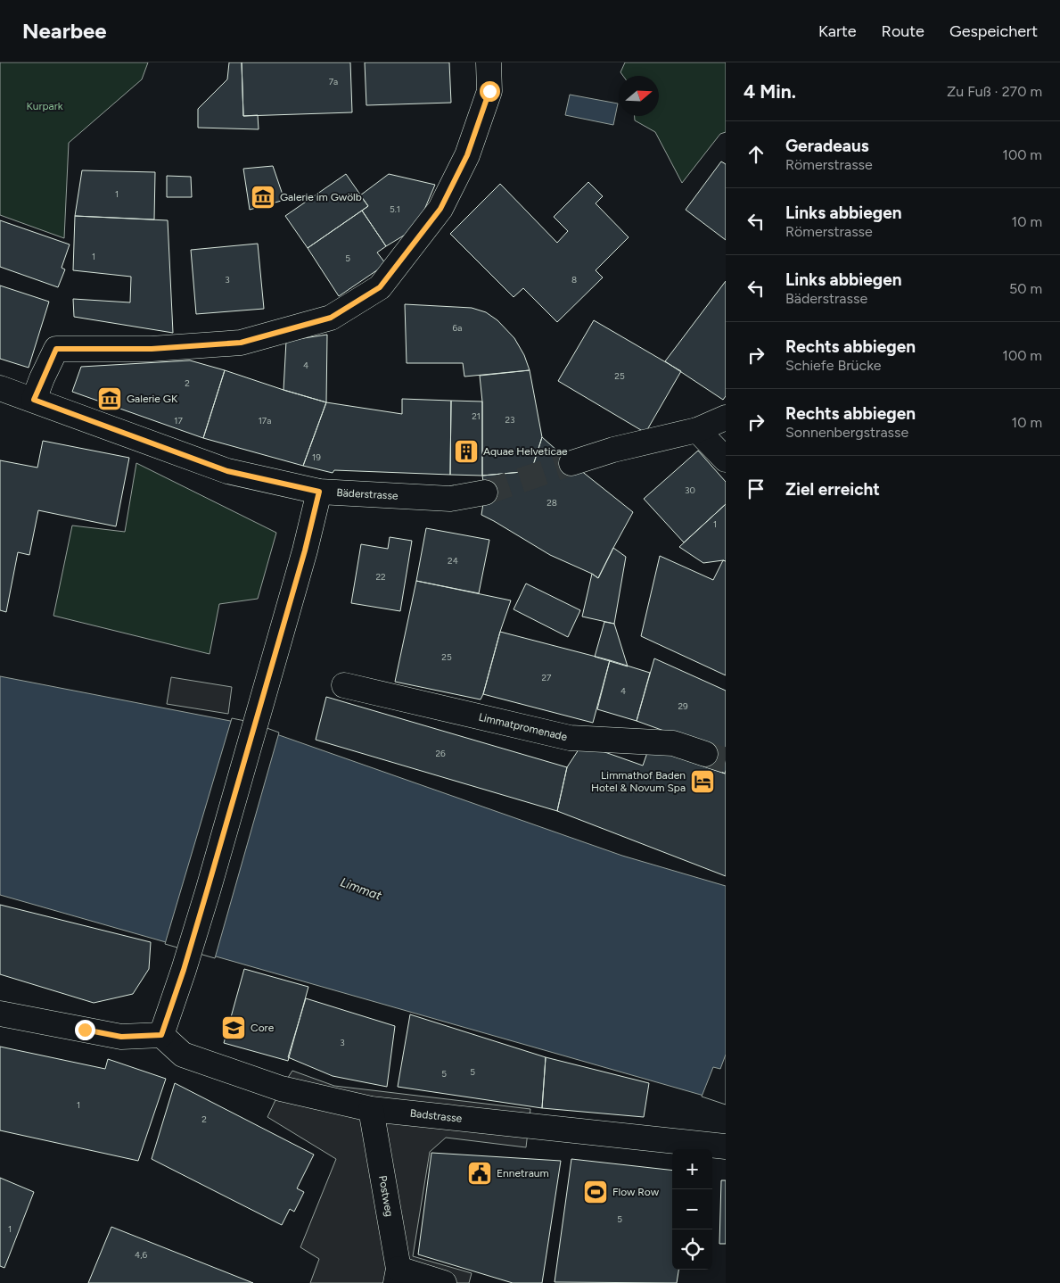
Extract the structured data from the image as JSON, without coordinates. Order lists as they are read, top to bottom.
{
  "streets": {
    "street": [
      "Bäderstrasse",
      "Limmatpromenade",
      "Badstrasse",
      "Postweg"
    ]
  },
  "crossings": [
    ["Badstrasse", "Postweg"]
  ],
  "water": ["Limmat"],
  "parks": ["Kurpark"],
  "places": {
    "museum": ["Galerie im Gwölb", "Galerie GK"],
    "building": ["Aquae Helveticae"],
    "hotel": ["Limmathof Baden Hotel & Novum Spa"],
    "school or university": ["Core"],
    "public building": ["Ennetraum"],
    "sports": ["Flow Row"]
  },
  "house_numbers": [
    "7a",
    "1",
    "5.1",
    "1",
    "5",
    "3",
    "8",
    "6a",
    "4",
    "25",
    "2",
    "21",
    "23",
    "17",
    "17a",
    "19",
    "30",
    "28",
    "1",
    "24",
    "22",
    "25",
    "27",
    "4",
    "29",
    "26",
    "3",
    "5",
    "5",
    "1",
    "2",
    "5",
    "1",
    "4,6"
  ],
  "north": "right",
  "page": {
    "header": "Nearbee",
    "nav": ["Karte", "Route", "Gespeichert"],
    "heading": ["4 Min.", "Zu Fuß · 270 m"],
    "list": [
      ["Geradeaus", "Römerstrasse", "100 m"],
      ["Links abbiegen", "Römerstrasse", "10 m"],
      ["Links abbiegen", "Bäderstrasse", "50 m"],
      ["Rechts abbiegen", "Schiefe Brücke", "100 m"],
      ["Rechts abbiegen", "Sonnenbergstrasse", "10 m"],
      "Ziel erreicht"
    ],
    "map_buttons": ["+", "−"]
  }
}
